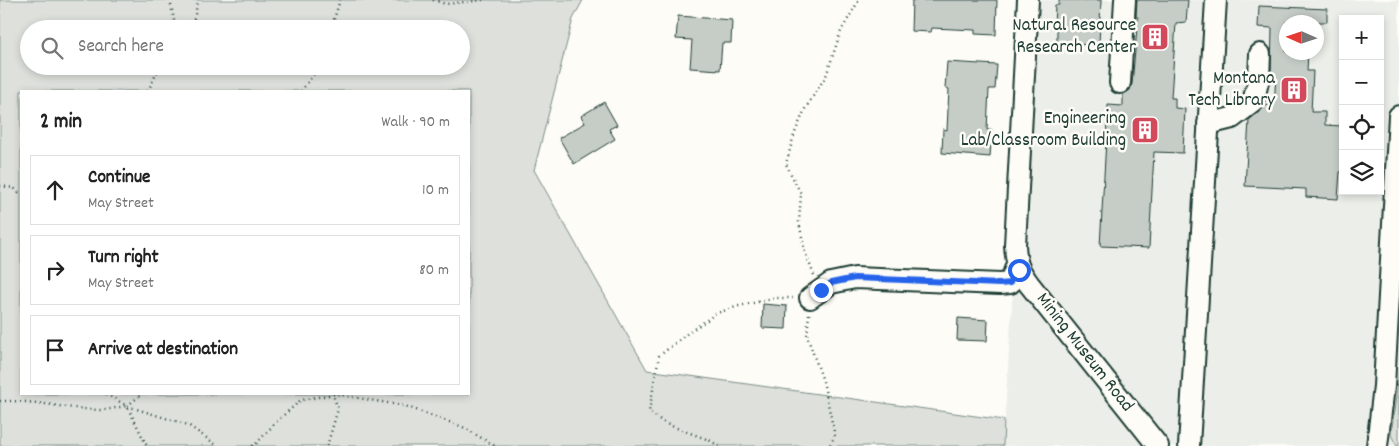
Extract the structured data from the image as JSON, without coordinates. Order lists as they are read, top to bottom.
{
  "streets": {
    "street": ["Mining Museum Road"]
  },
  "places": {
    "building": ["Natural Resource Research Center", "Montana Tech Library", "Engineering Lab/Classroom Building"]
  },
  "north": "left",
  "page": {
    "map_buttons": ["+", "−"],
    "search": "Search here",
    "heading": ["2 min", "Walk · 90 m"],
    "list": [
      ["Continue", "May Street", "10 m"],
      ["Turn right", "May Street", "80 m"],
      "Arrive at destination"
    ]
  }
}
